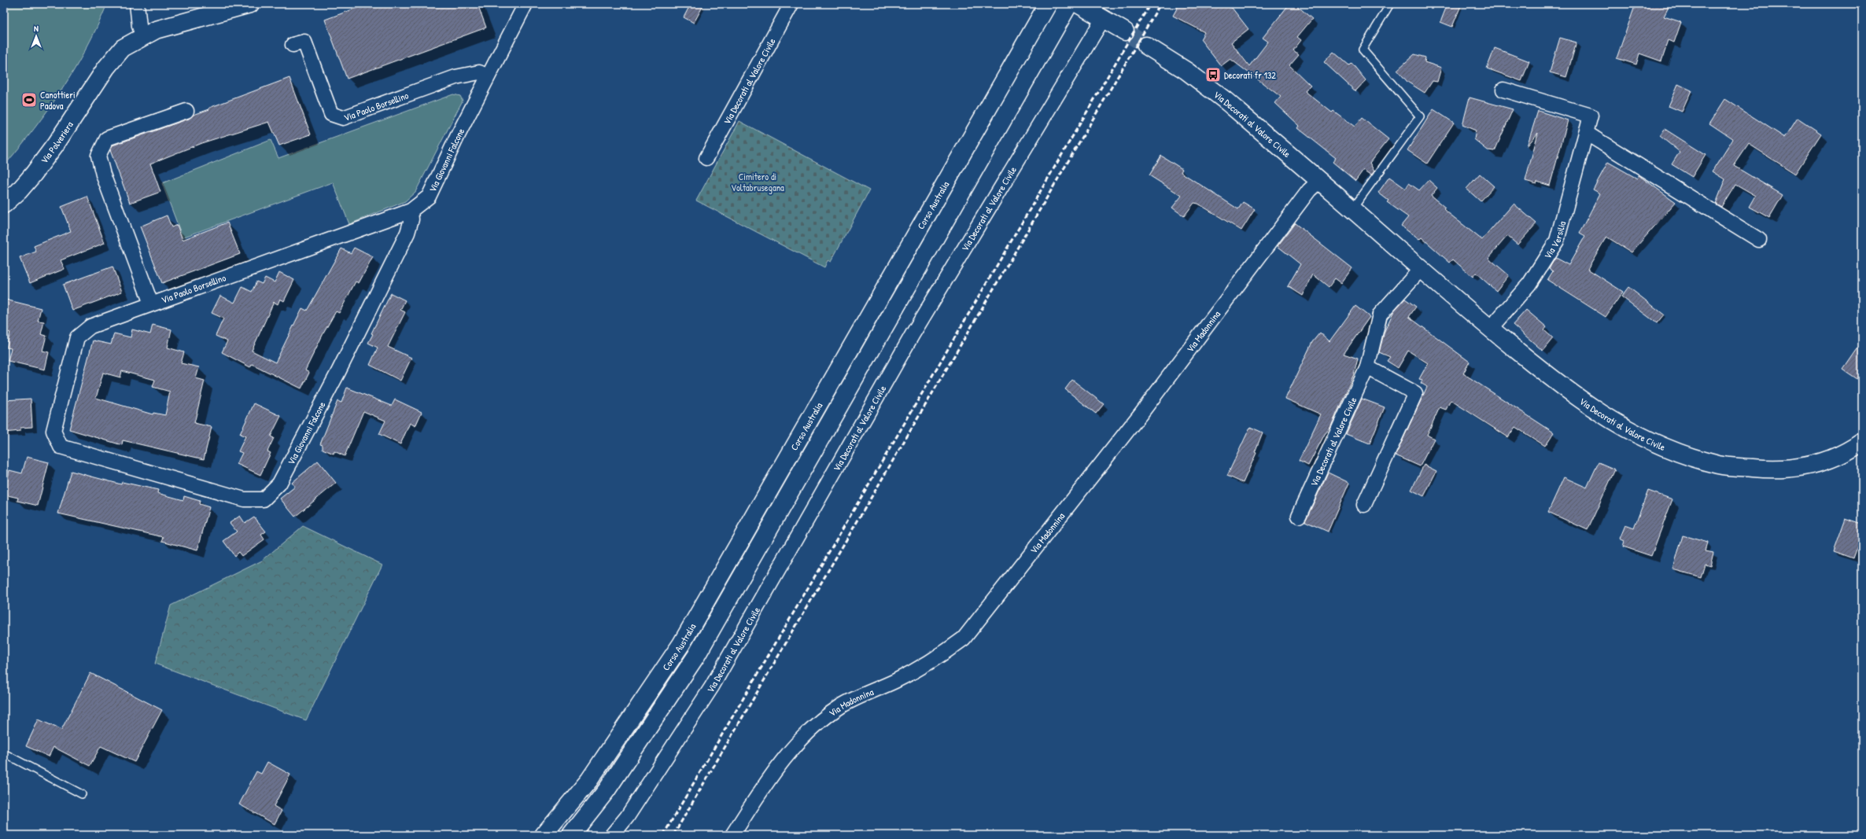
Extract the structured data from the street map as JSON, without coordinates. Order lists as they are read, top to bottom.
{
  "streets": {
    "main road": ["Via Decorati al Valore Civile", "Via Polveriera", "Corso Australia"],
    "street": [
      "Via Paolo Borsellino",
      "Via Giovanni Falcone",
      "Via Versilia",
      "Via Madonnina"
    ]
  },
  "crossings": [
    ["Via Decorati al Valore Civile", "Via Versilia"],
    ["Via Decorati al Valore Civile", "Via Madonnina"],
    ["Via Paolo Borsellino", "Via Giovanni Falcone"]
  ],
  "parks": ["Cimitero di Voltabrusegana"],
  "places": {
    "bus stop": ["Decorati fr 132"],
    "sports": ["Canottieri Padova"]
  },
  "north": "top"
}
